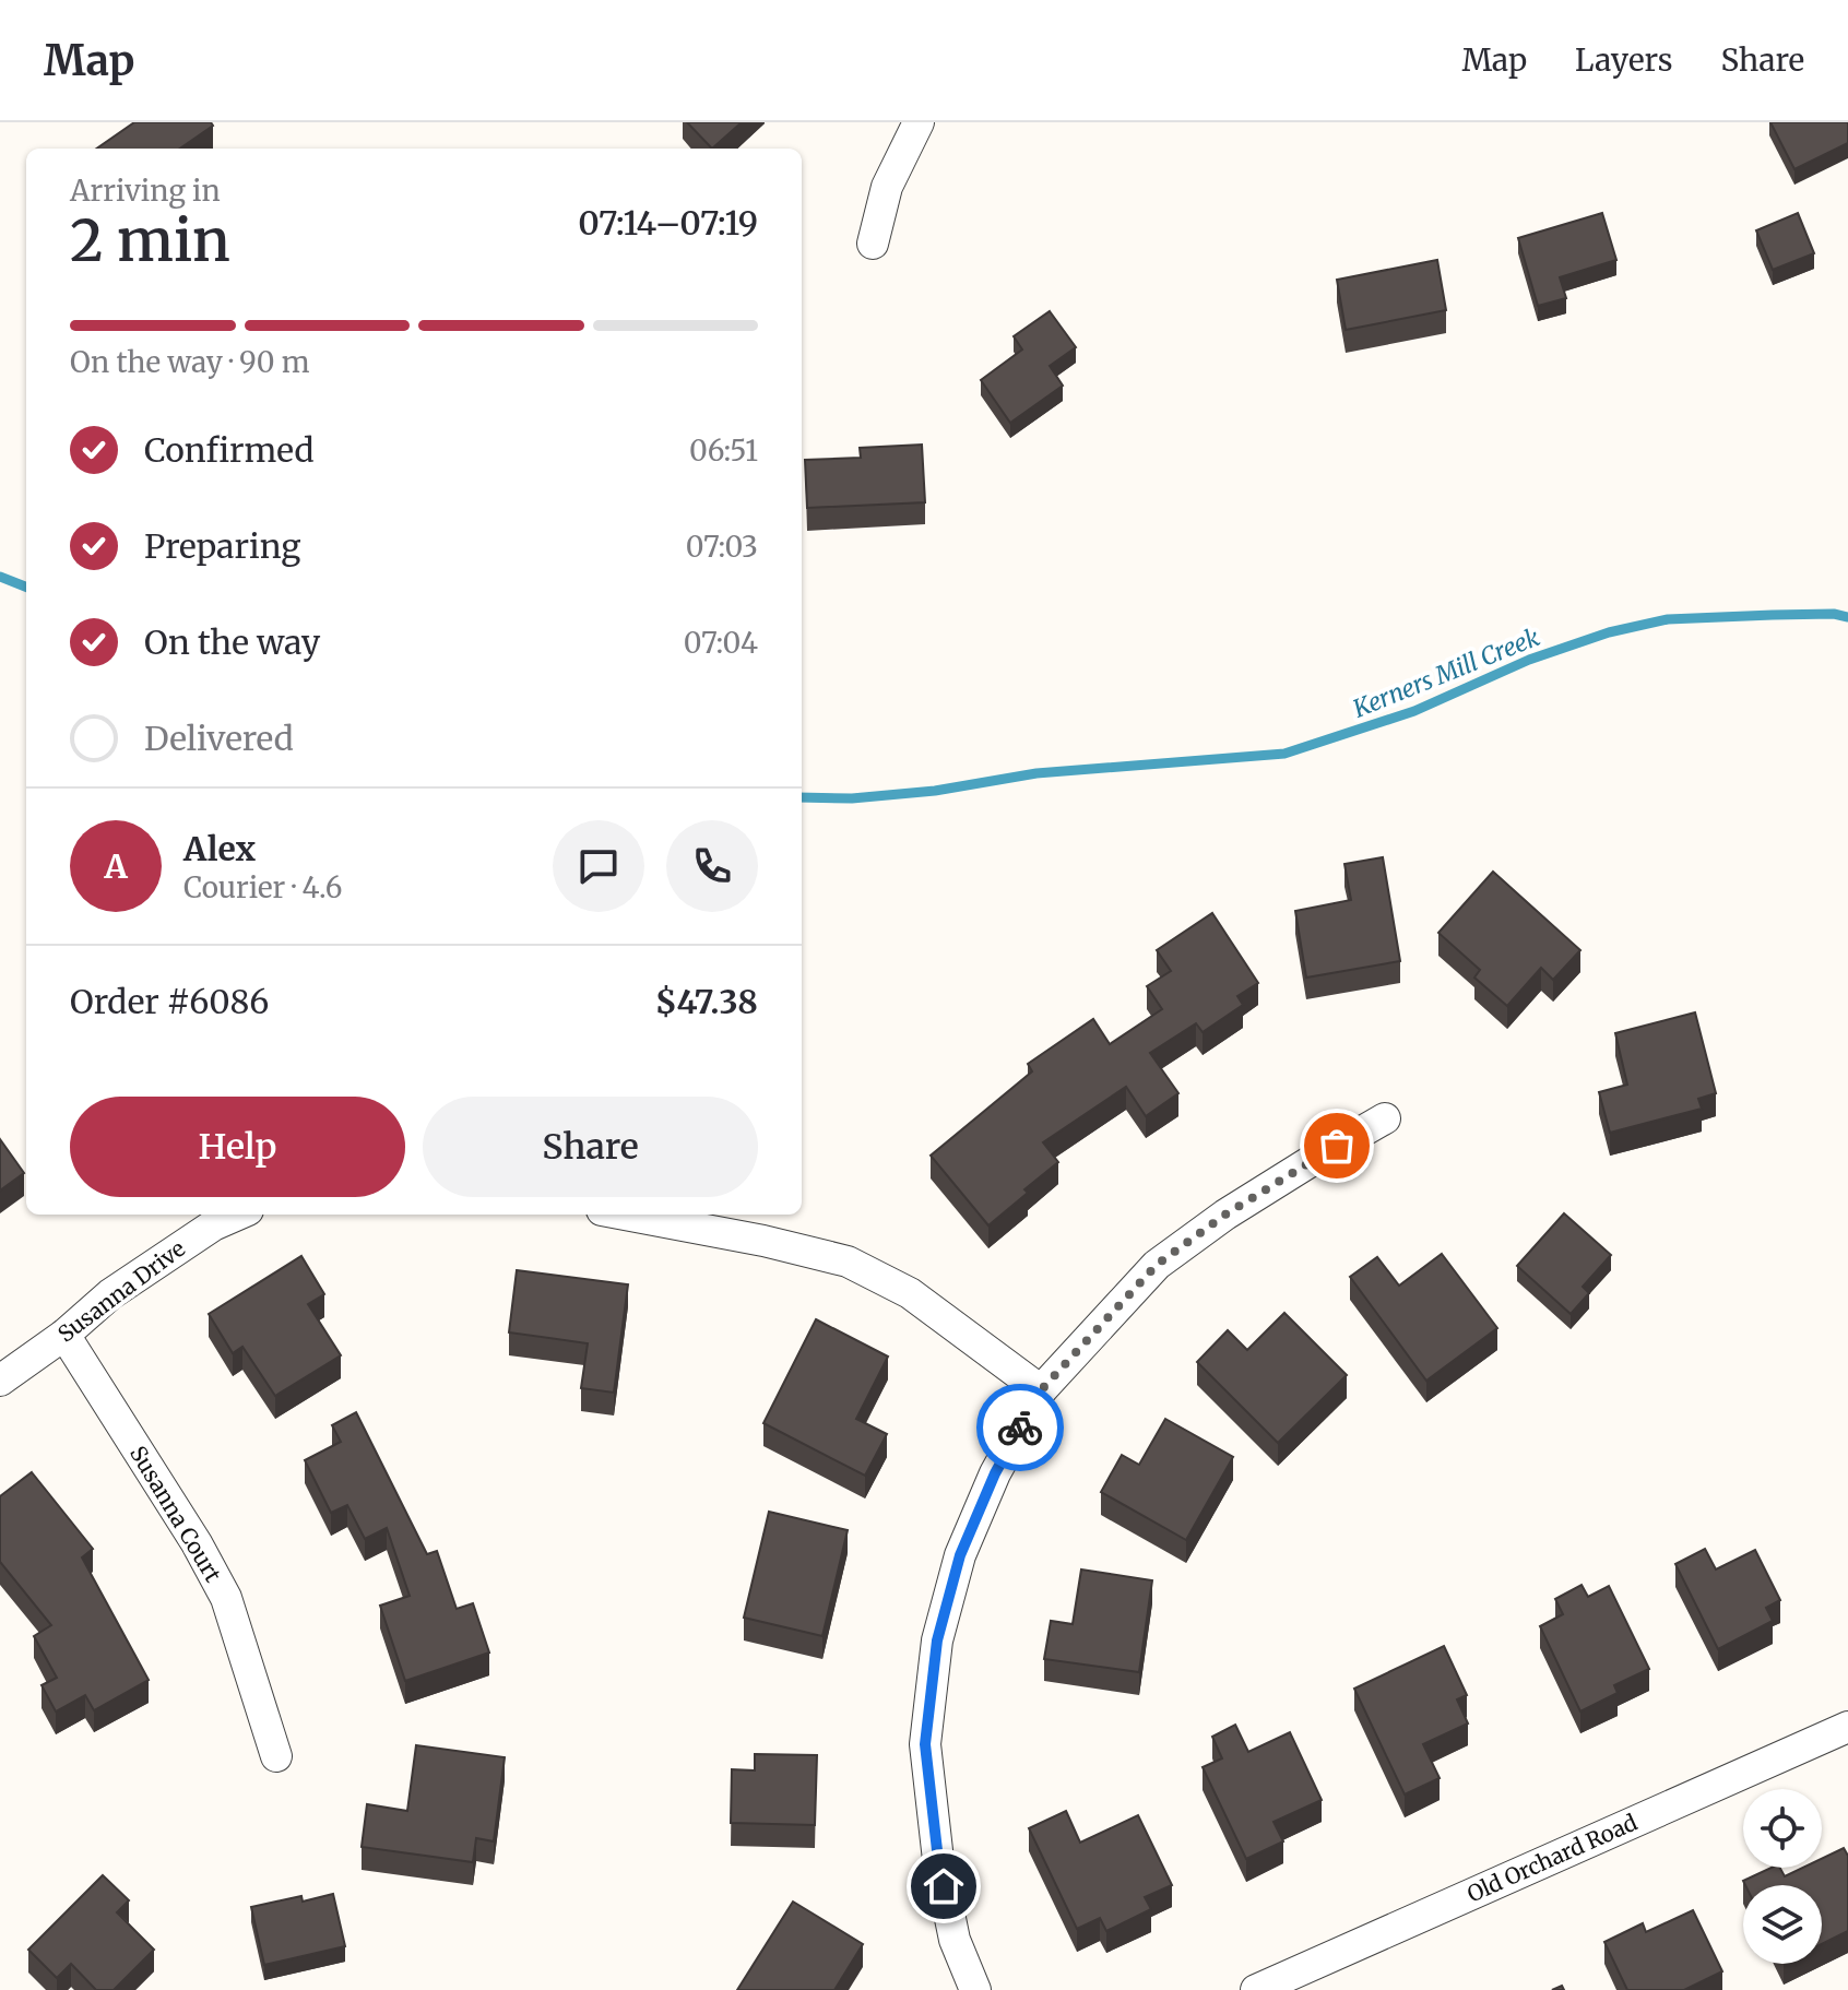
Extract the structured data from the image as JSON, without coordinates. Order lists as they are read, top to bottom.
{
  "streets": {
    "street": ["Susanna Drive", "Susanna Court", "Old Orchard Road"]
  },
  "crossings": [
    ["Susanna Drive", "Susanna Court"]
  ],
  "water": ["Kerners Mill Creek"],
  "page": {
    "header": "Map",
    "nav": ["Map", "Layers", "Share"],
    "heading": ["2 min", "Arriving in", "07:14–07:19"],
    "panel": [
      "Alex",
      "Courier · 4.6",
      "Order #6086",
      "$47.38"
    ],
    "bar": "On the way · 90 m",
    "list": [
      ["Confirmed", "06:51"],
      ["Preparing", "07:03"],
      ["On the way", "07:04"],
      "Delivered"
    ],
    "round": "A",
    "buttons": ["Help", "Share"]
  }
}
